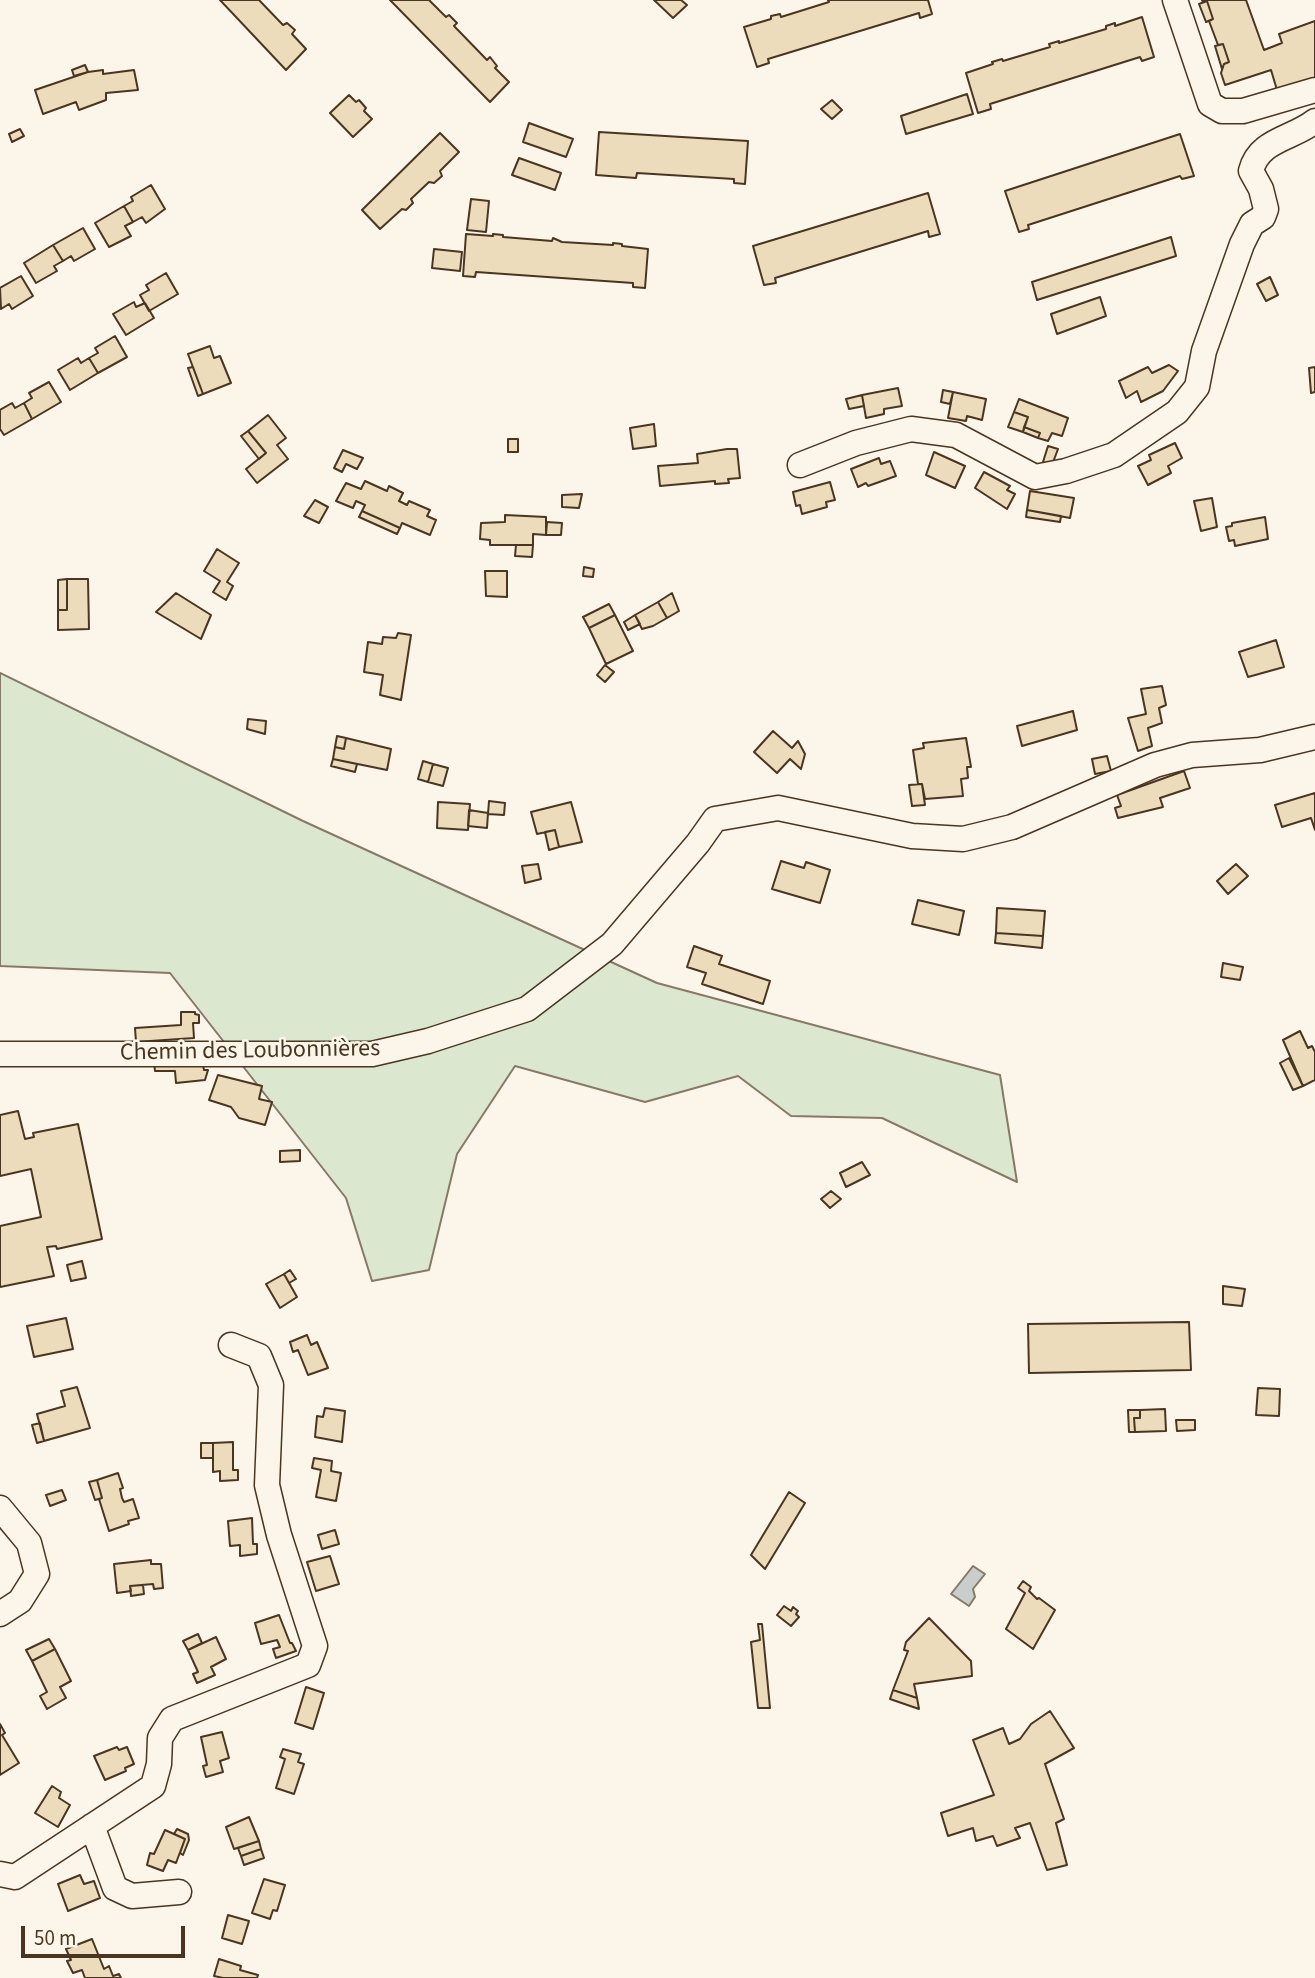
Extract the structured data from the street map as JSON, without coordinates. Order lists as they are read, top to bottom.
{
  "streets": {
    "street": ["Chemin des Loubonnières"]
  },
  "scale_bar": "50 m"
}
